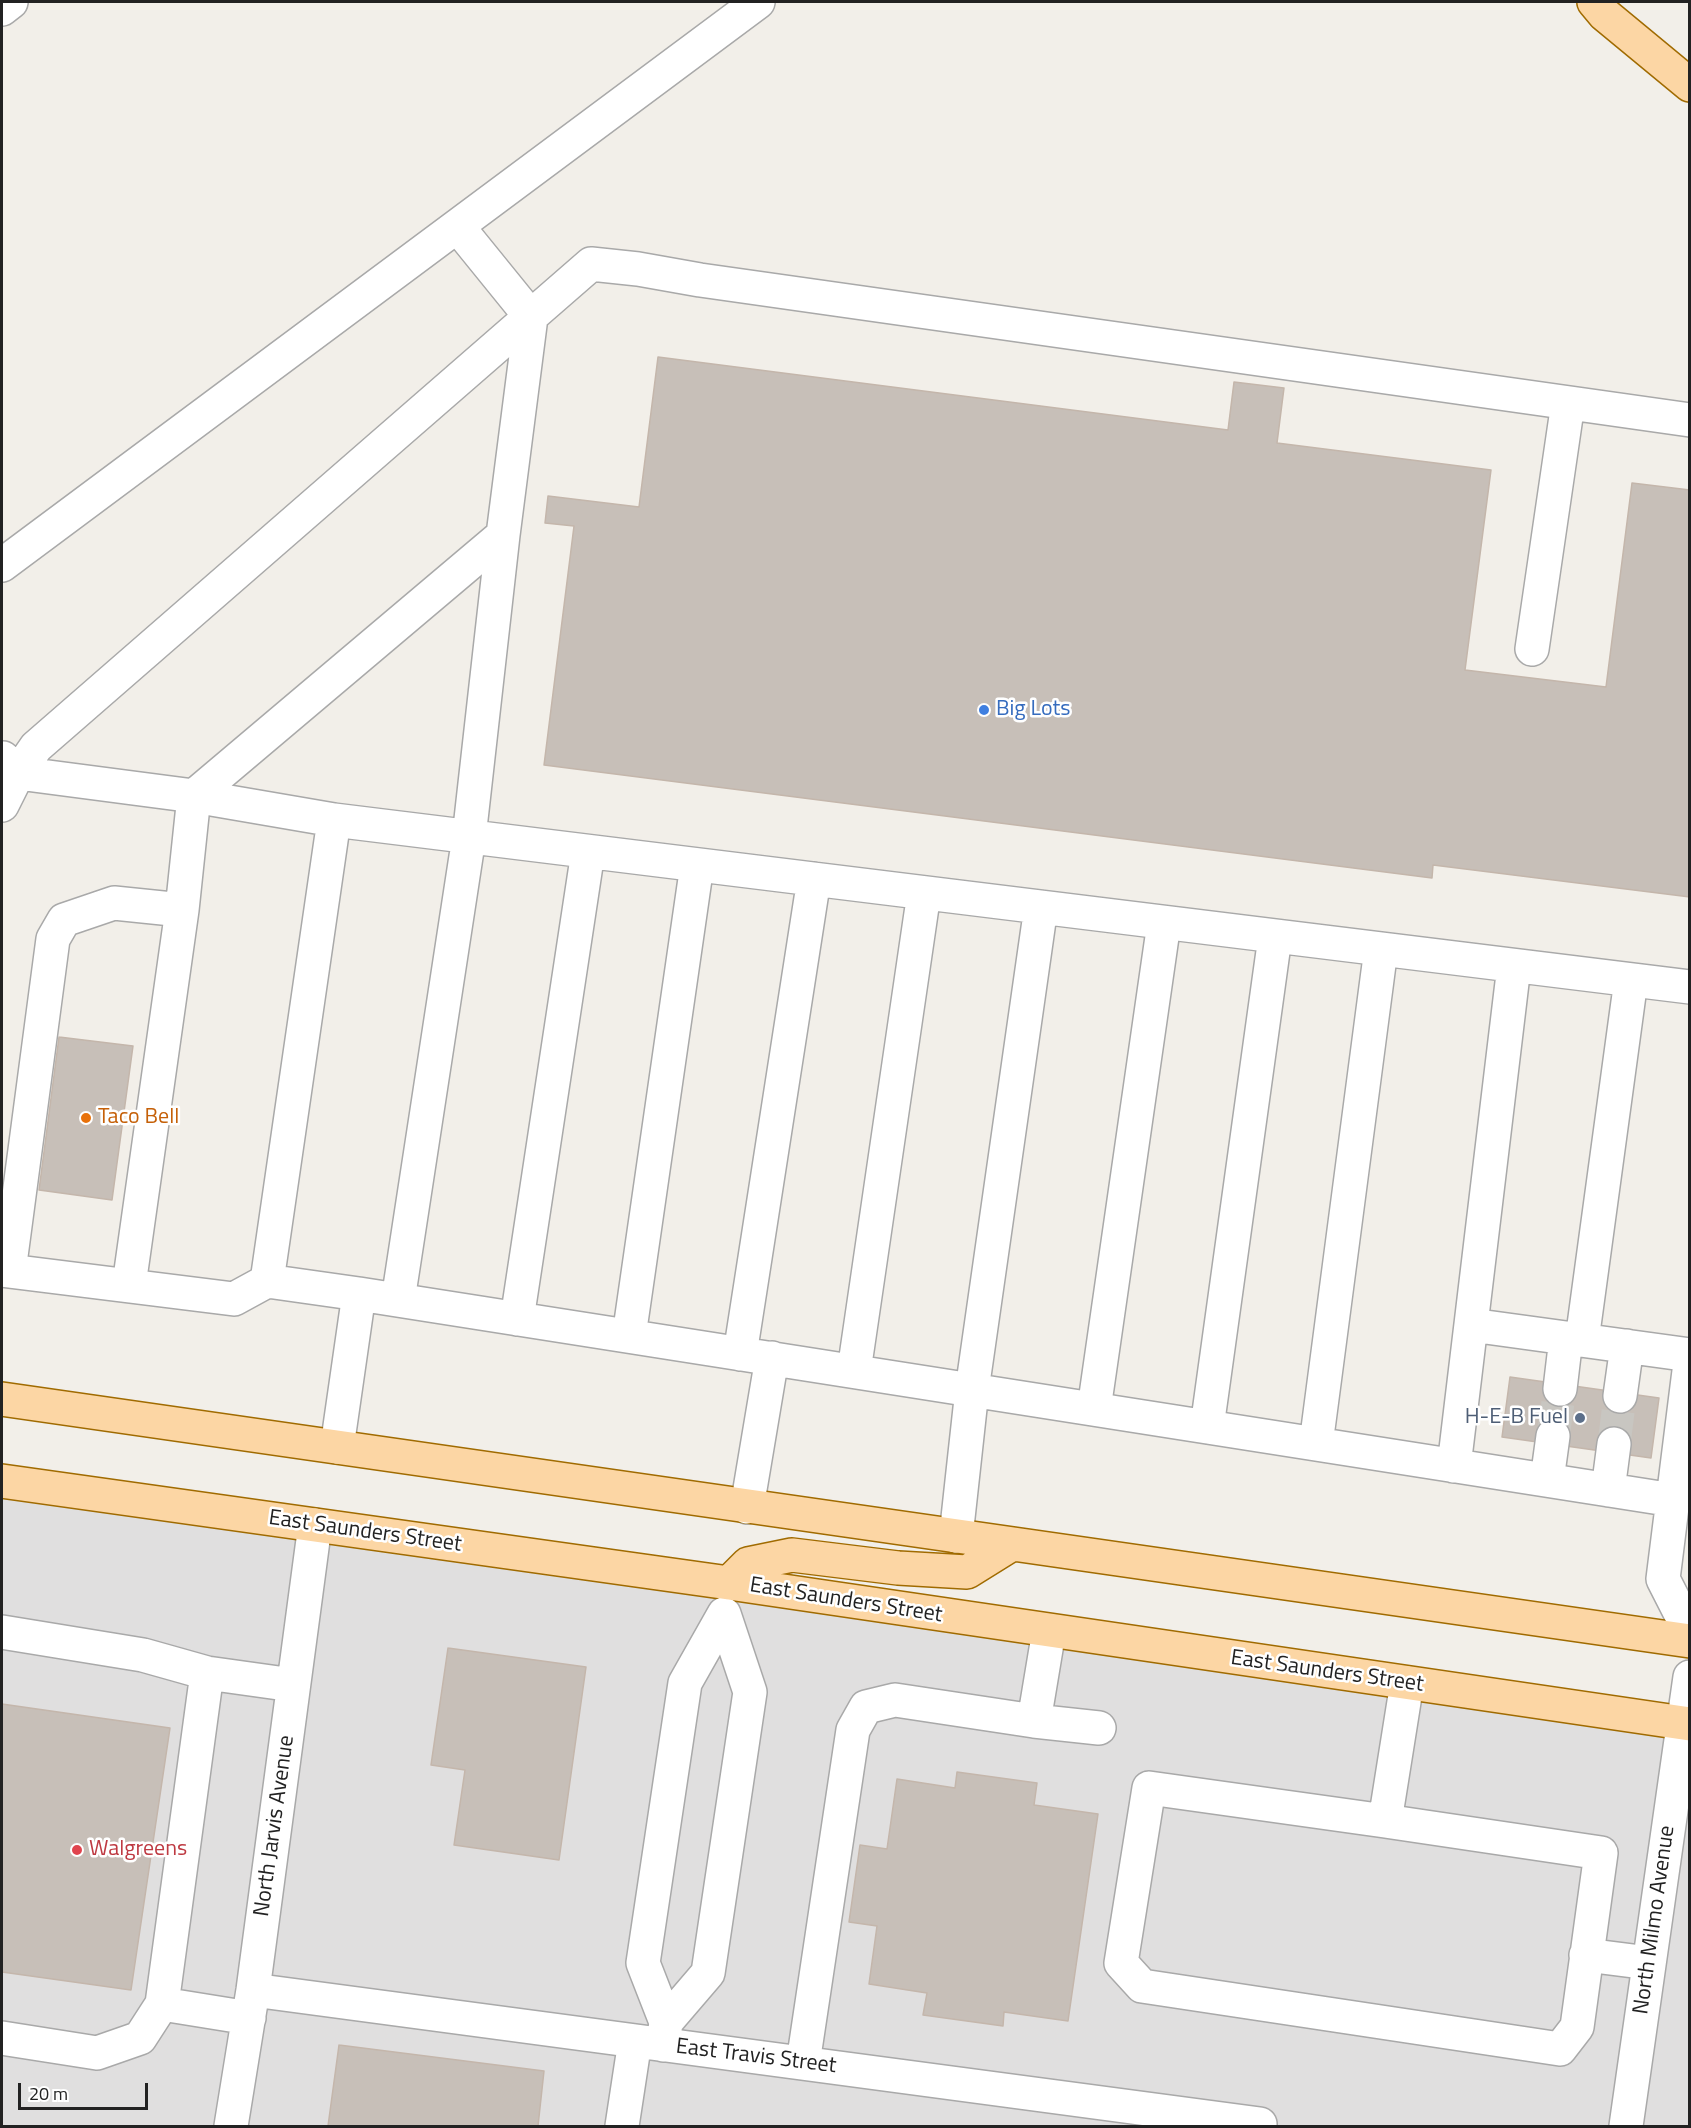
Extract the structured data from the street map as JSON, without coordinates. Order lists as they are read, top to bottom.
{
  "streets": {
    "main road": ["East Saunders Street"],
    "street": ["North Jarvis Avenue", "North Milmo Avenue", "East Travis Street"]
  },
  "crossings": [
    ["East Saunders Street", "North Jarvis Avenue"],
    ["East Saunders Street", "North Milmo Avenue"],
    ["North Jarvis Avenue", "East Travis Street"]
  ],
  "places": [
    "Big Lots",
    "Taco Bell",
    "H-E-B Fuel",
    "Walgreens"
  ],
  "scale_bar": "20 m"
}
